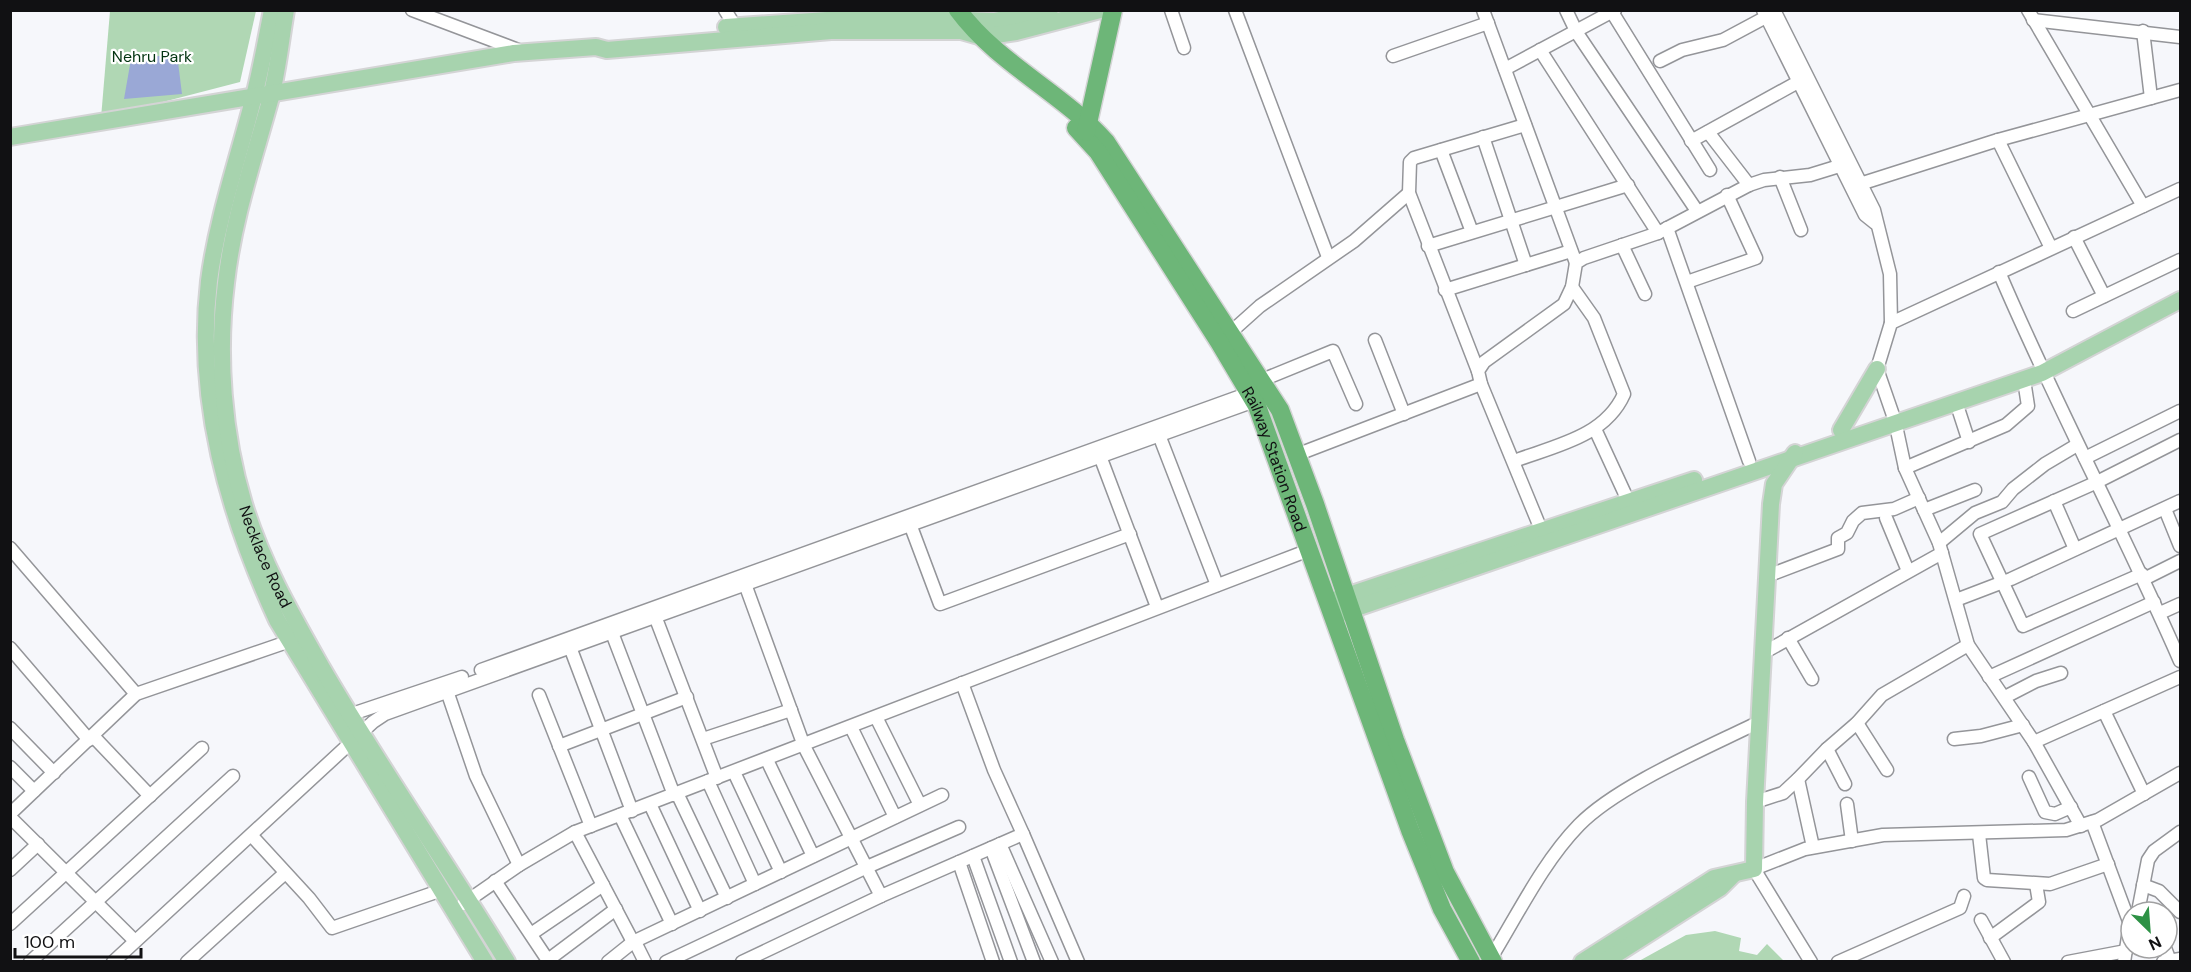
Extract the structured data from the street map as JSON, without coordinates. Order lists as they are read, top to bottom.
{
  "streets": {
    "highway": ["Railway Station Road"],
    "main road": ["Necklace Road"]
  },
  "parks": ["Nehru Park"],
  "scale_bar": "100 m",
  "north": "bottom right"
}
